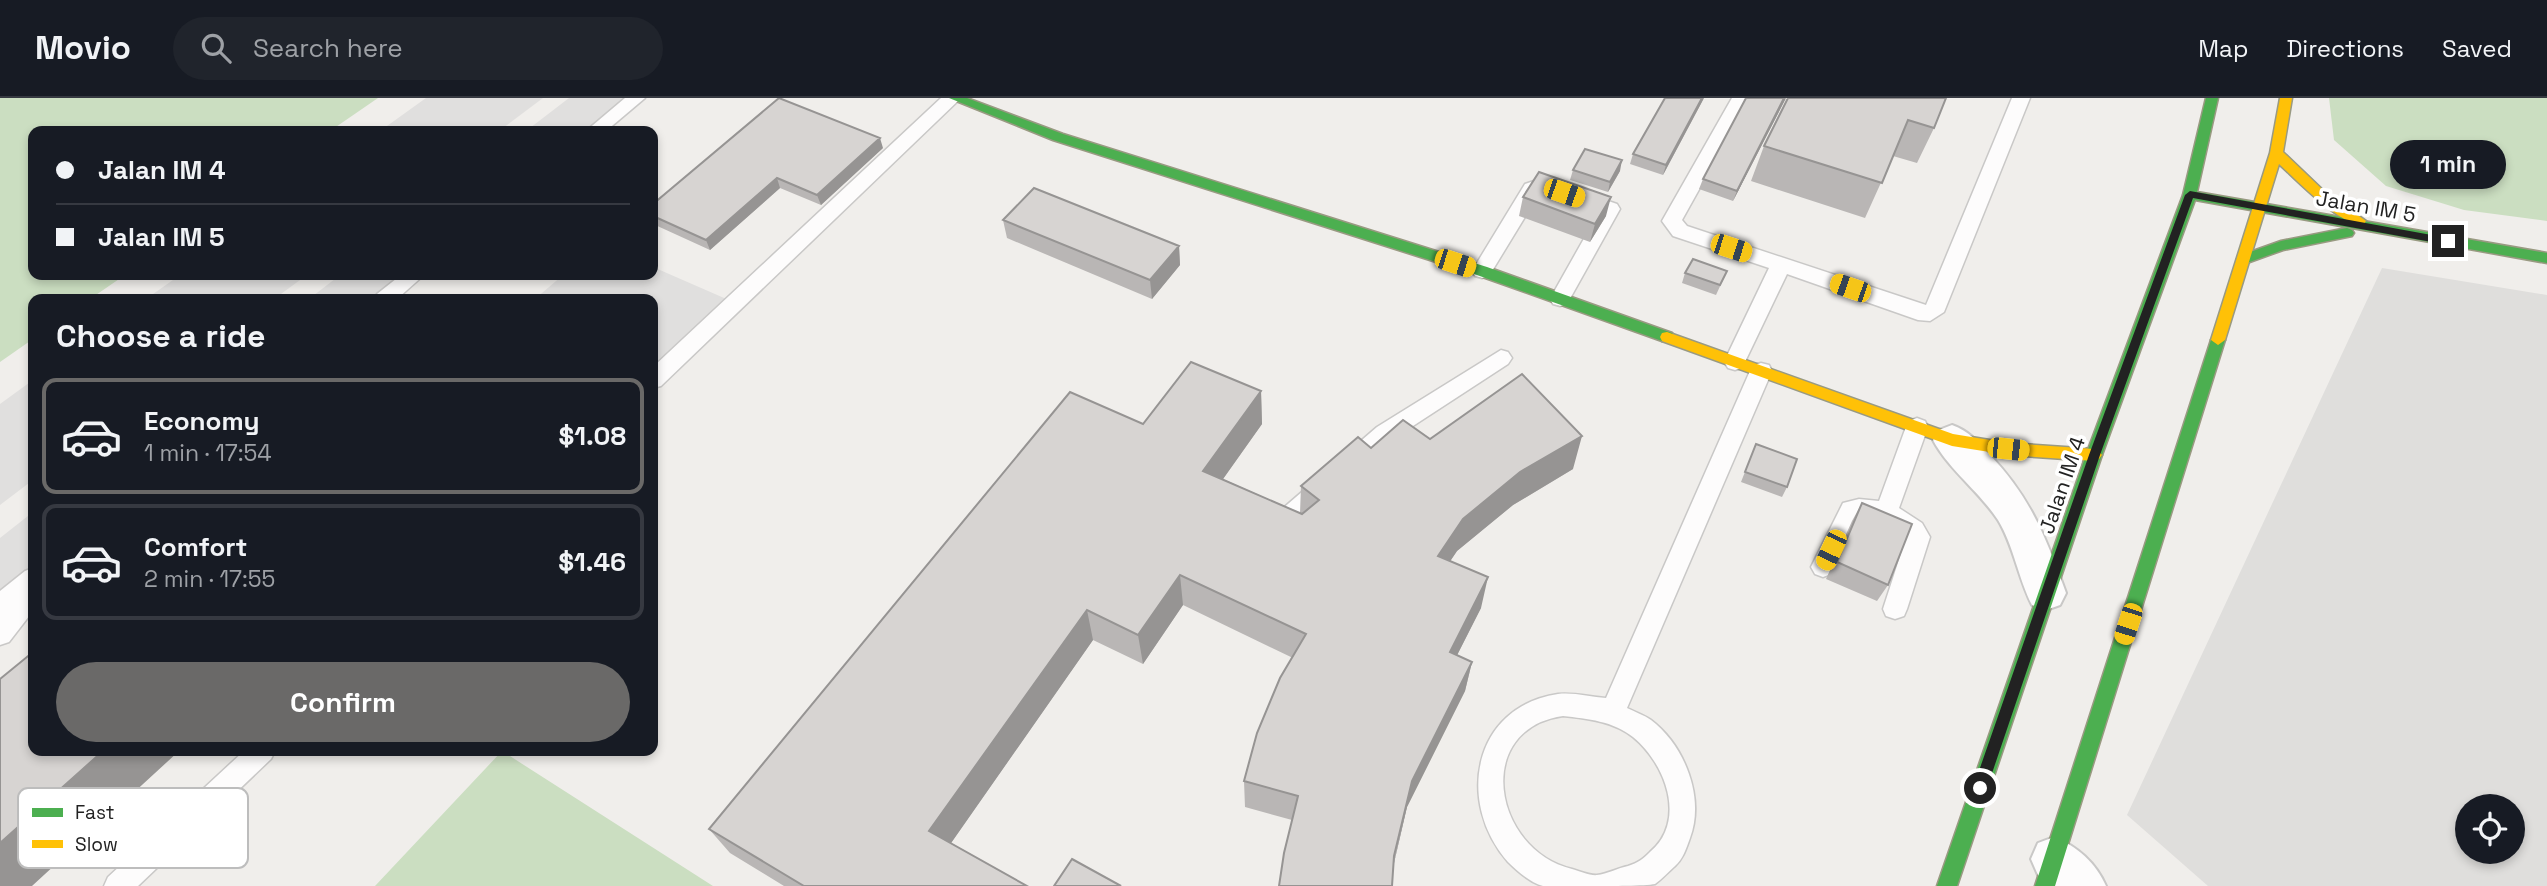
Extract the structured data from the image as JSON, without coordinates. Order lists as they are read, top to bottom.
{
  "streets": {
    "street": ["Jalan IM 5", "Jalan IM 4"]
  },
  "crossings": [
    ["Jalan IM 5", "Jalan IM 4"]
  ],
  "legend": ["Fast", "Slow"],
  "page": {
    "header": "Movio",
    "search": "Search here",
    "nav": ["Map", "Directions", "Saved"],
    "banner": ["Jalan IM 4", "Jalan IM 5"],
    "bubble": "1 min",
    "heading": "Choose a ride",
    "list": [
      {
        "name": "Economy",
        "note": "1 min · 17:54",
        "value": "$1.08"
      },
      {
        "name": "Comfort",
        "note": "2 min · 17:55",
        "value": "$1.46"
      }
    ],
    "buttons": "Confirm"
  }
}
